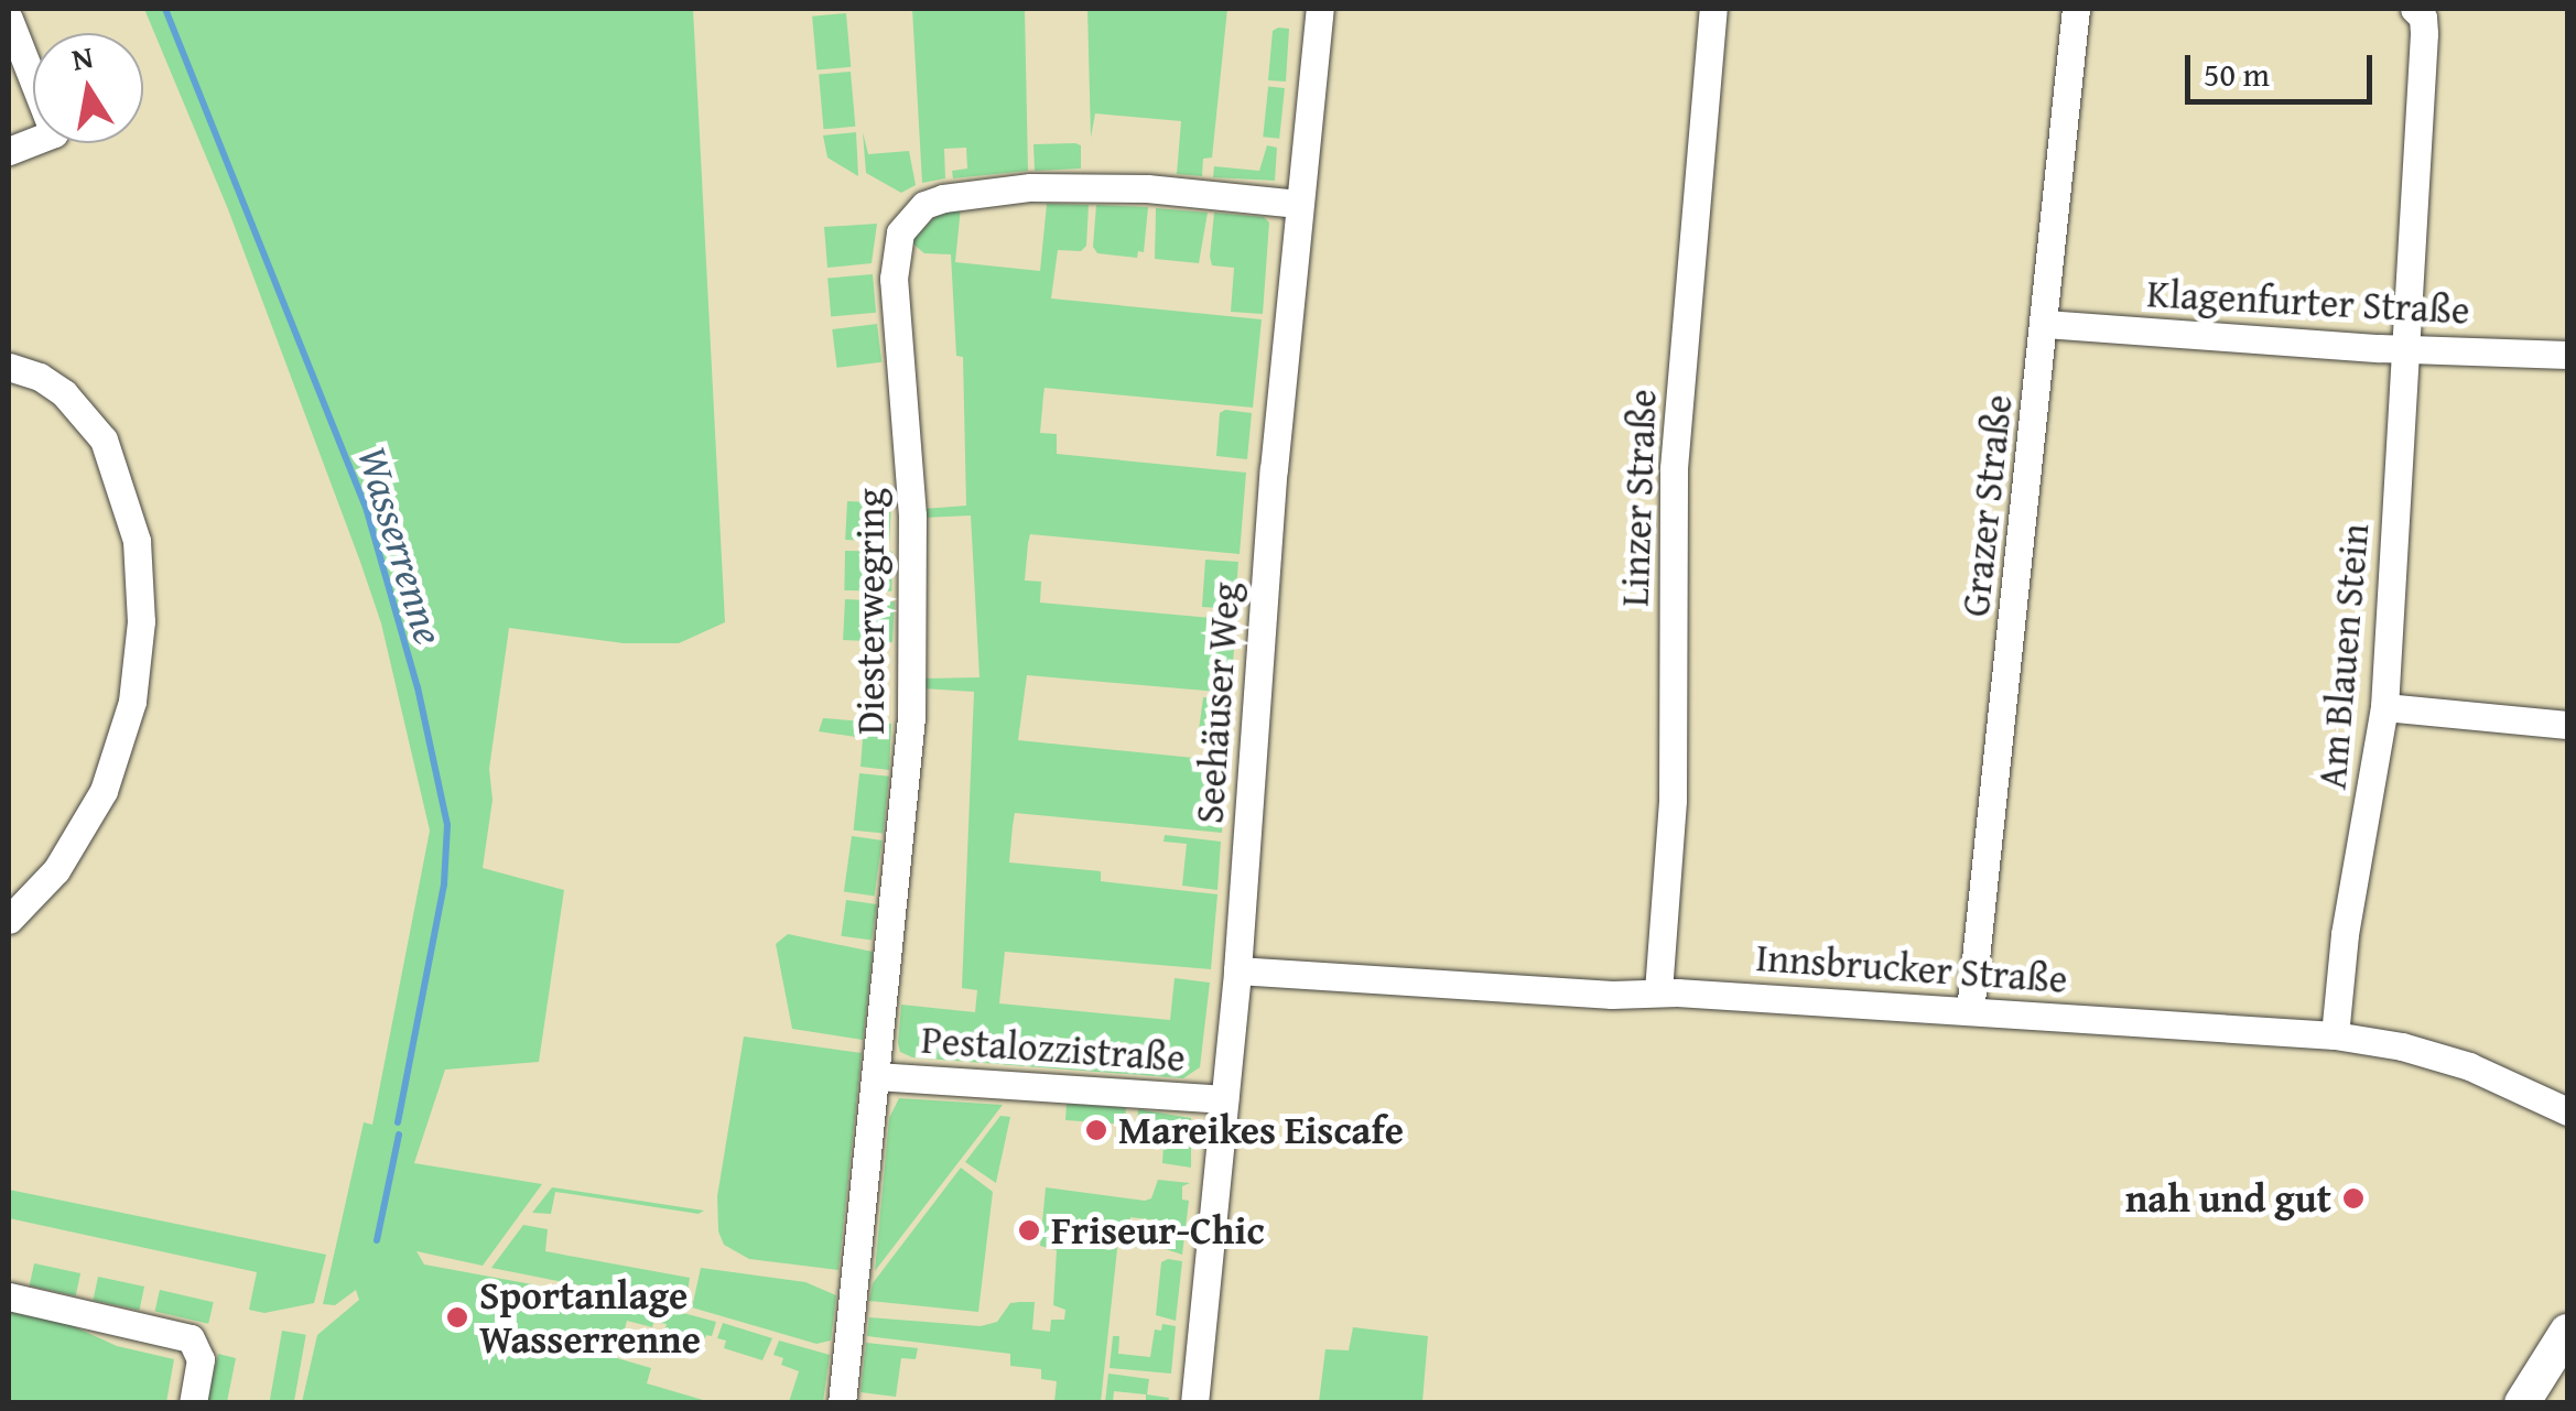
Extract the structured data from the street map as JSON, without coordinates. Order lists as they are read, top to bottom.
{
  "streets": {
    "street": [
      "Klagenfurter Straße",
      "Linzer Straße",
      "Grazer Straße",
      "Diesterwegring",
      "Am Blauen Stein",
      "Seehäuser Weg",
      "Innsbrucker Straße",
      "Pestalozzistraße"
    ]
  },
  "crossings": [
    ["Klagenfurter Straße", "Grazer Straße"],
    ["Klagenfurter Straße", "Am Blauen Stein"],
    ["Linzer Straße", "Innsbrucker Straße"],
    ["Grazer Straße", "Innsbrucker Straße"],
    ["Diesterwegring", "Seehäuser Weg"],
    ["Diesterwegring", "Pestalozzistraße"],
    ["Am Blauen Stein", "Innsbrucker Straße"],
    ["Seehäuser Weg", "Innsbrucker Straße"],
    ["Seehäuser Weg", "Pestalozzistraße"]
  ],
  "water": ["Wasserrenne"],
  "places": [
    "Mareikes Eiscafe",
    "nah und gut",
    "Friseur-Chic",
    "Sportanlage Wasserrenne"
  ],
  "scale_bar": "50 m",
  "north": "top"
}
